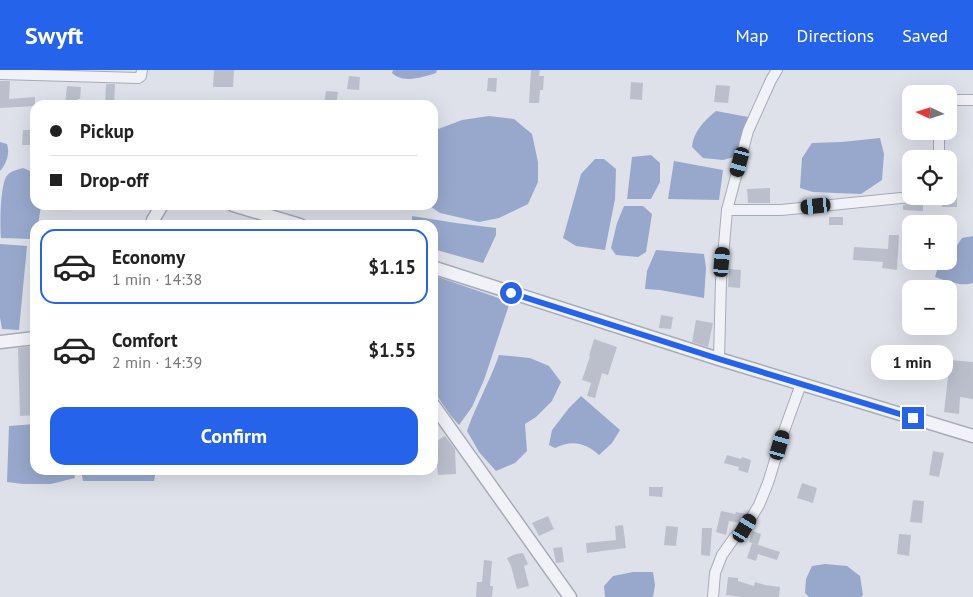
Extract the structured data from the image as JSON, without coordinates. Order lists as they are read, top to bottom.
{
  "north": "left",
  "page": {
    "header": "Swyft",
    "nav": ["Map", "Directions", "Saved"],
    "map_buttons": ["+", "−"],
    "banner": ["Pickup", "Drop-off"],
    "list": [
      {
        "name": "Economy",
        "note": "1 min · 14:38",
        "value": "$1.15"
      },
      {
        "name": "Comfort",
        "note": "2 min · 14:39",
        "value": "$1.55"
      }
    ],
    "bubble": "1 min",
    "buttons": "Confirm"
  }
}
